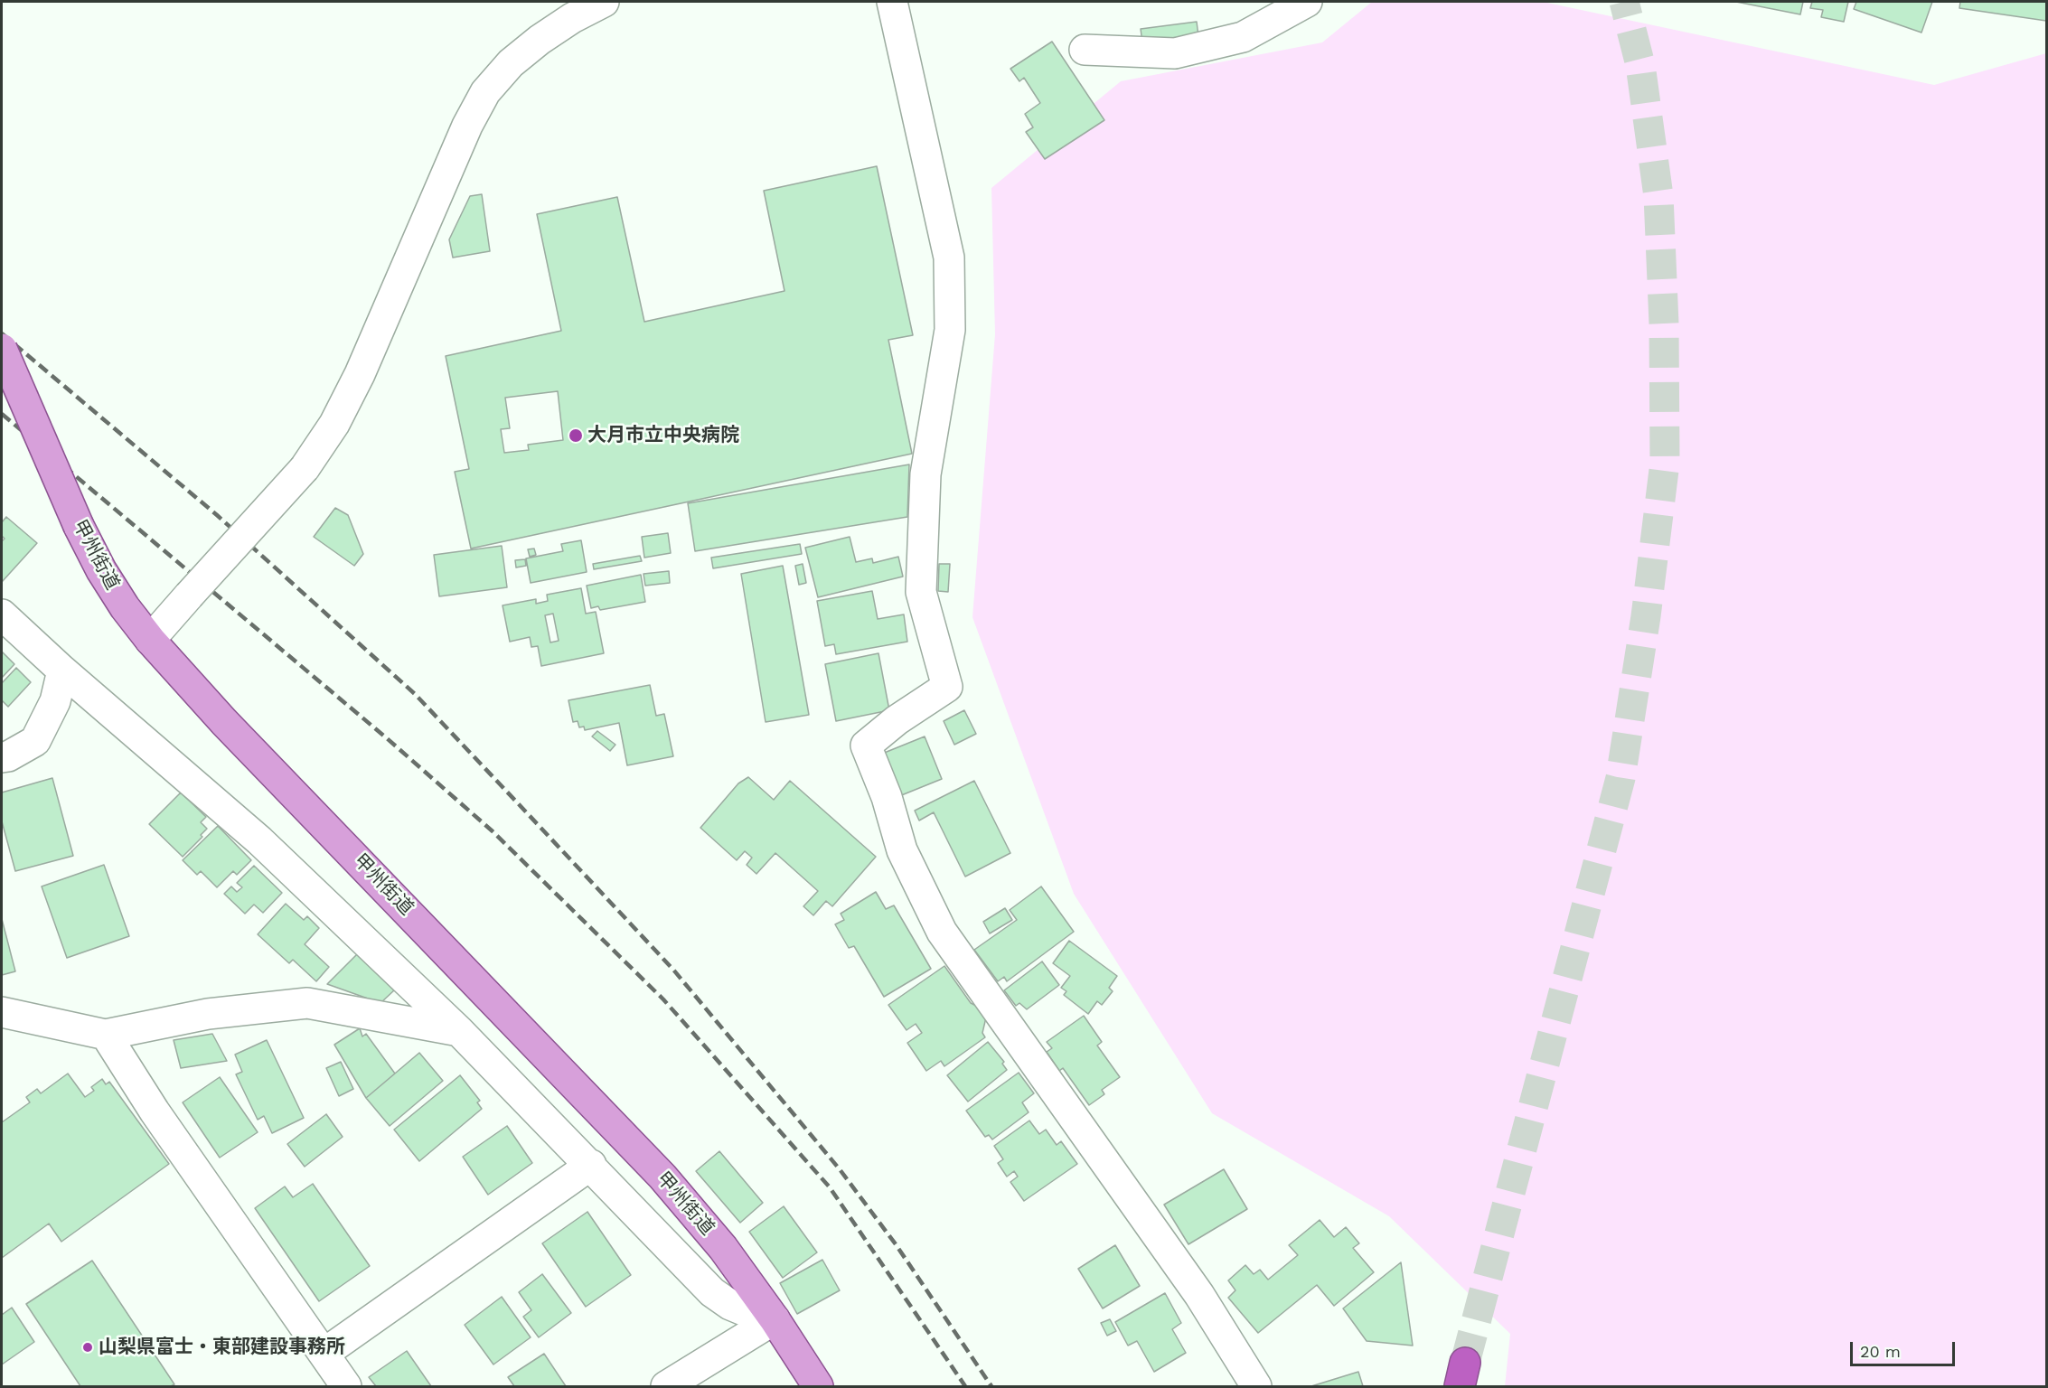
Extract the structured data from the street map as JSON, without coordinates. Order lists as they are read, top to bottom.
{
  "streets": {
    "main road": ["甲州街道"]
  },
  "places": ["大月市立中央病院", "山梨県富士・東部建設事務所"],
  "scale_bar": "20 m"
}
